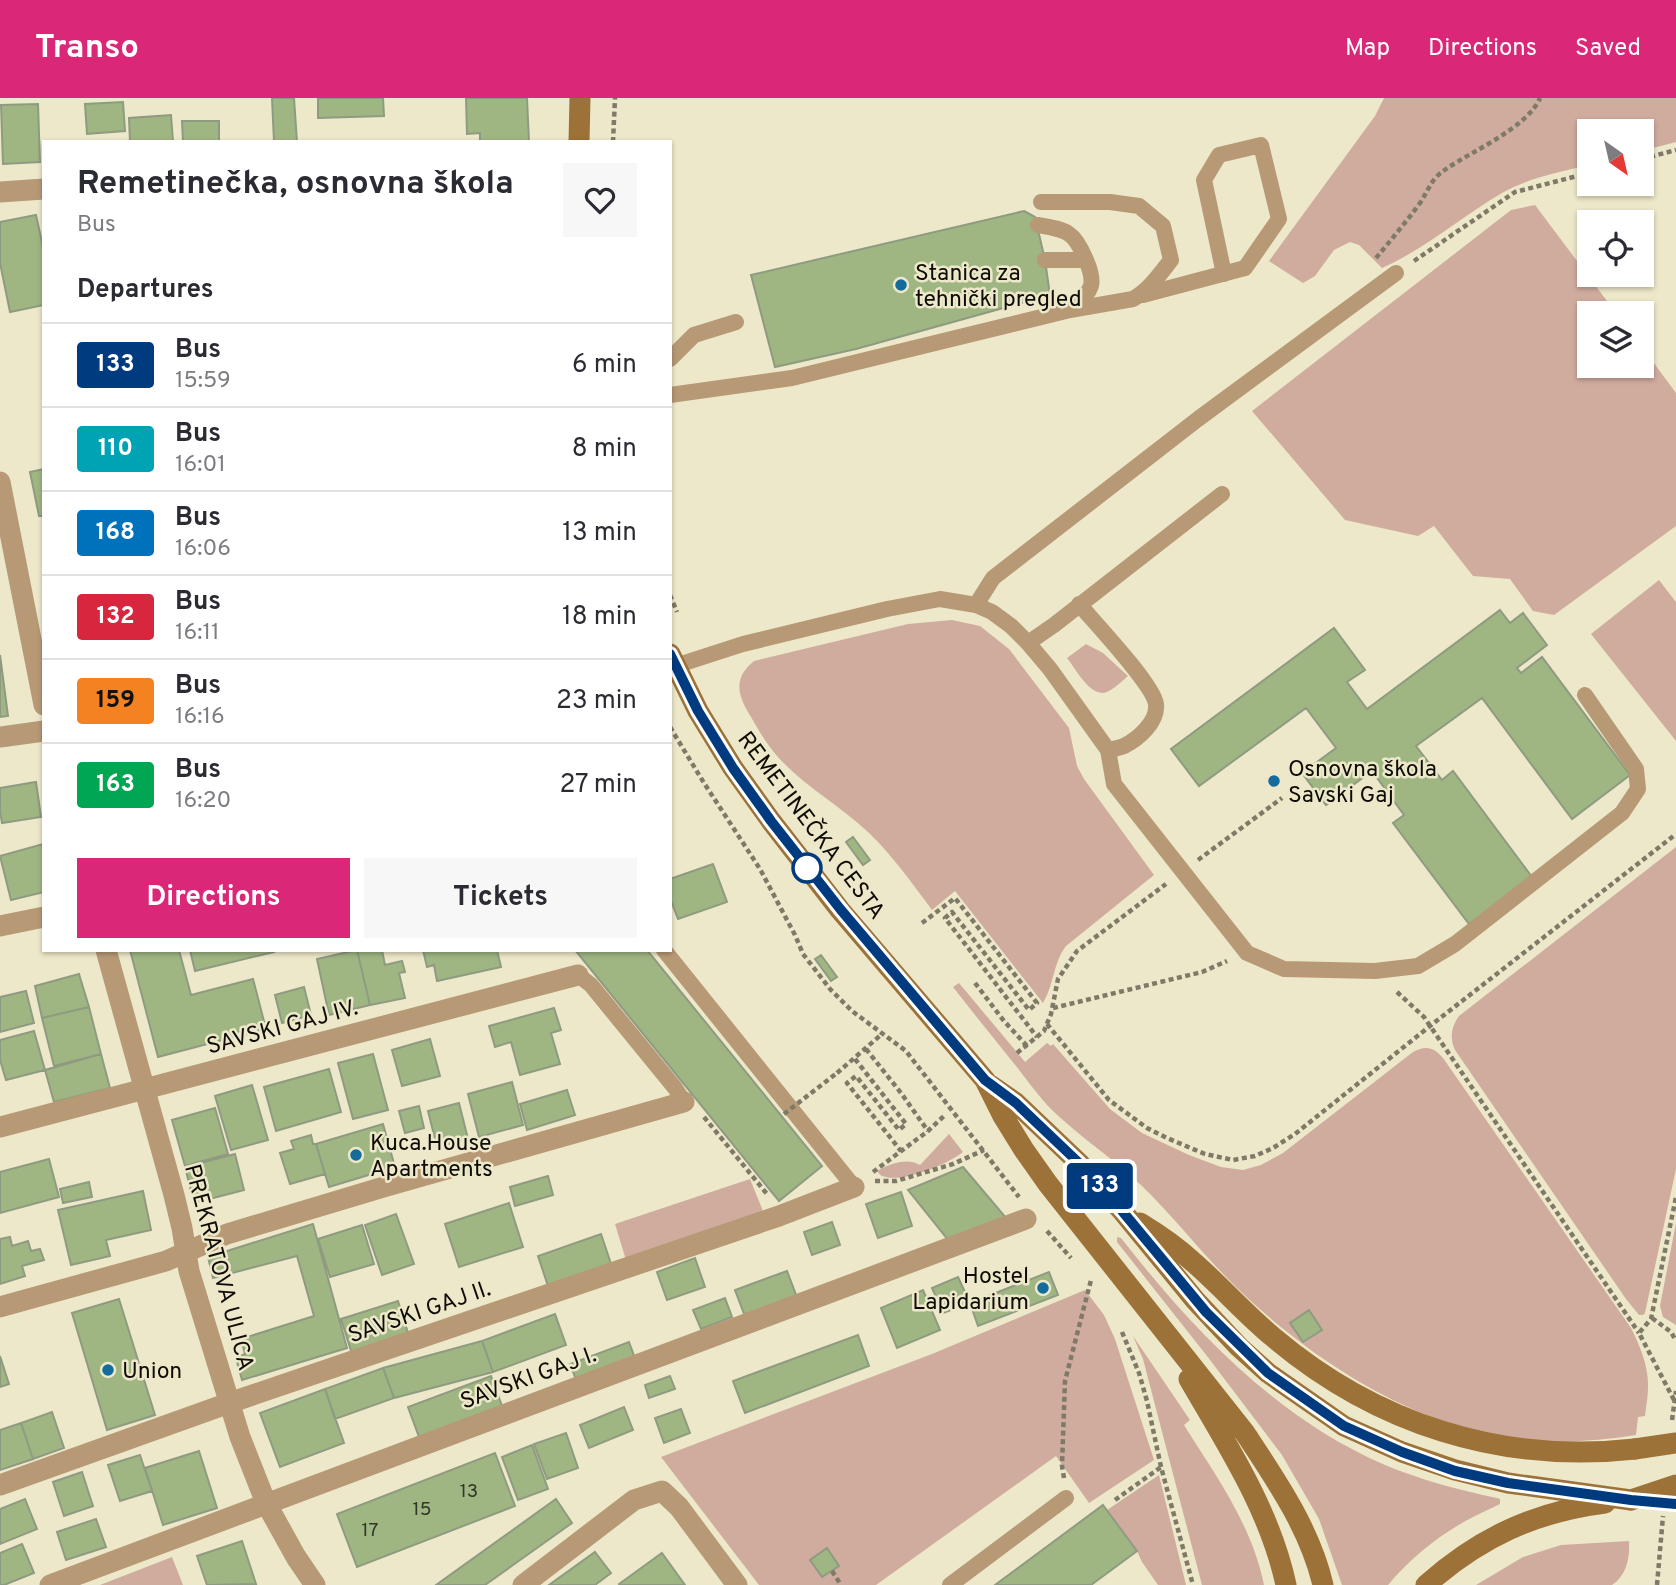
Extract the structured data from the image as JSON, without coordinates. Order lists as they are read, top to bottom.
{
  "streets": {
    "main road": ["REMETINEČKA CESTA"],
    "street": [
      "SAVSKI GAJ IV.",
      "PREKRATOVA ULICA",
      "SAVSKI GAJ II.",
      "SAVSKI GAJ I."
    ]
  },
  "crossings": [
    ["SAVSKI GAJ IV.", "PREKRATOVA ULICA"],
    ["PREKRATOVA ULICA", "SAVSKI GAJ II."],
    ["PREKRATOVA ULICA", "SAVSKI GAJ I."]
  ],
  "places": [
    "Stanica za tehnički pregled",
    "Osnovna škola Savski Gaj",
    "Kuca.House Apartments",
    "Hostel Lapidarium",
    "Union"
  ],
  "lines": ["bus line 133"],
  "house_numbers": ["13", "15", "17"],
  "north": "bottom right",
  "page": {
    "header": "Transo",
    "nav": ["Map", "Directions", "Saved"],
    "on_map": "133",
    "heading": [
      ["Remetinečka, osnovna škola", "Bus"],
      "Departures"
    ],
    "list": [
      {
        "mark": "133",
        "name": "Bus",
        "note": "15:59",
        "value": "6 min"
      },
      {
        "mark": "110",
        "name": "Bus",
        "note": "16:01",
        "value": "8 min"
      },
      {
        "mark": "168",
        "name": "Bus",
        "note": "16:06",
        "value": "13 min"
      },
      {
        "mark": "132",
        "name": "Bus",
        "note": "16:11",
        "value": "18 min"
      },
      {
        "mark": "159",
        "name": "Bus",
        "note": "16:16",
        "value": "23 min"
      },
      {
        "mark": "163",
        "name": "Bus",
        "note": "16:20",
        "value": "27 min"
      }
    ],
    "buttons": ["Directions", "Tickets"]
  }
}
